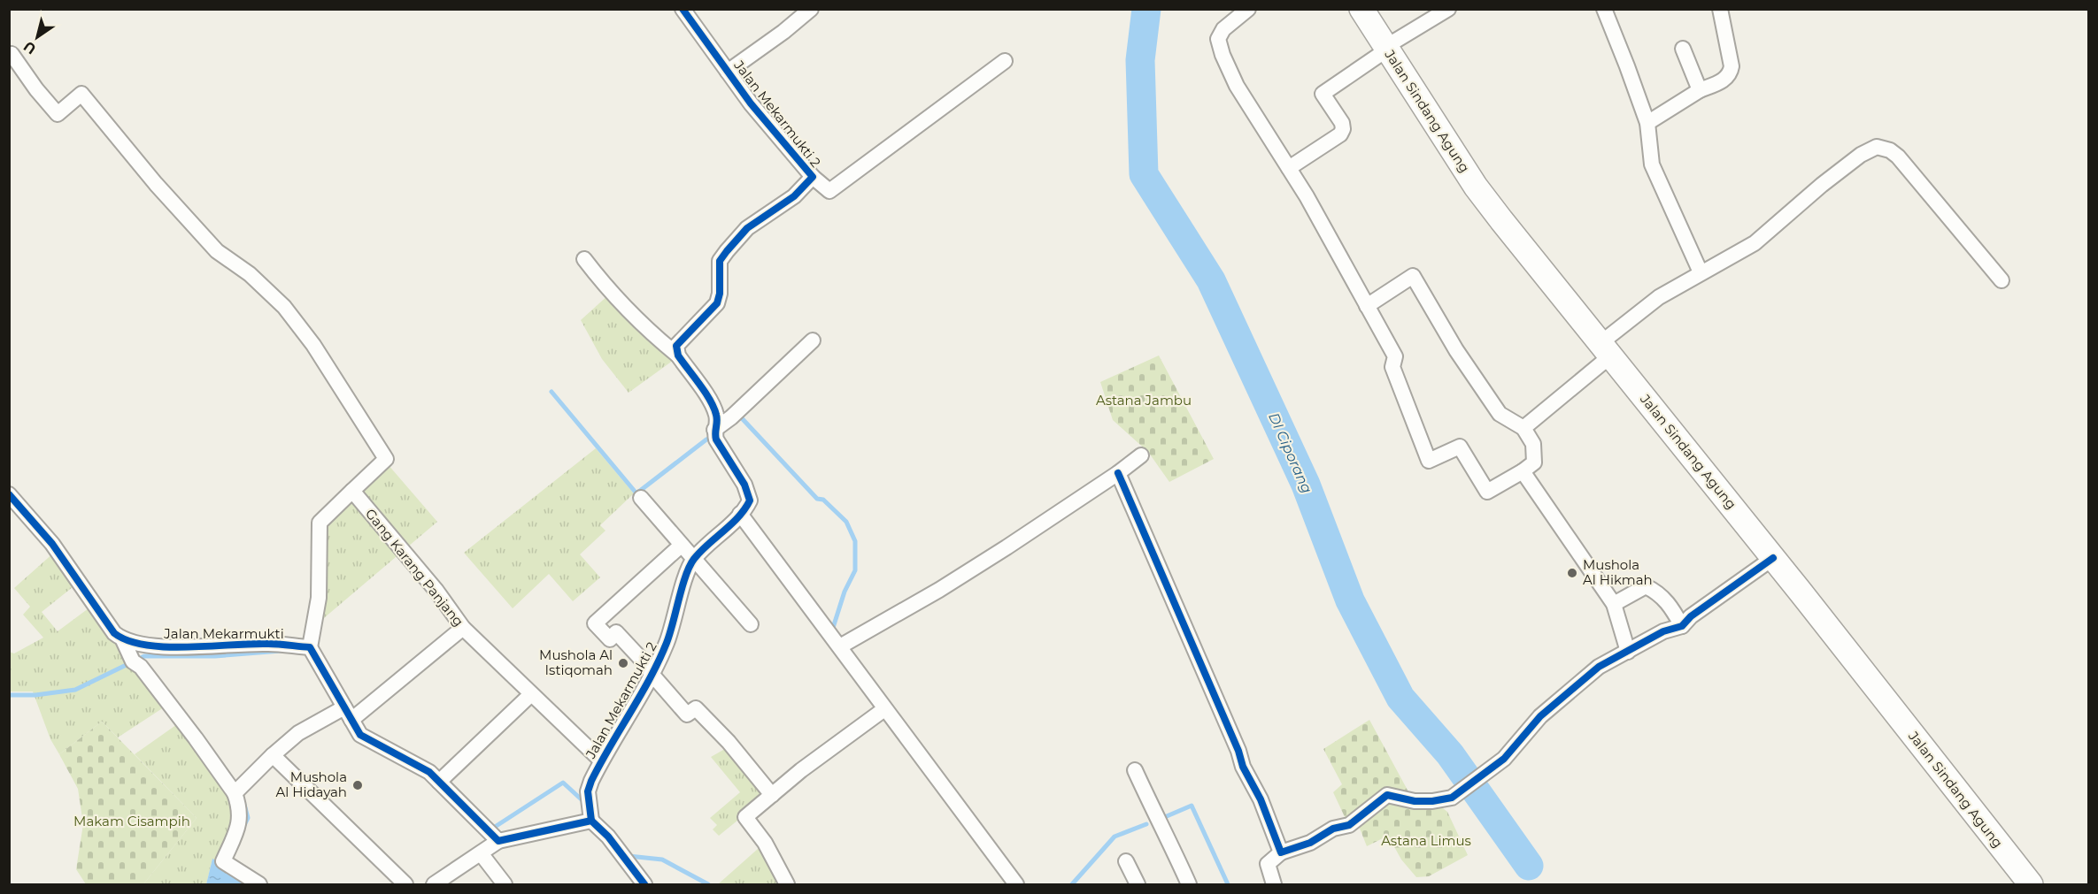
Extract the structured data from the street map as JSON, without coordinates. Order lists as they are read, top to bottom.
{
  "streets": {
    "main road": ["Jalan Sindang Agung"],
    "street": ["Jalan Mekarmukti 2", "Gang Karang Panjang", "Jalan Mekarmukti"]
  },
  "crossings": [
    ["Jalan Mekarmukti 2", "Gang Karang Panjang"]
  ],
  "water": ["DI Ciporang"],
  "parks": ["Astana Jambu", "Makam Cisampih", "Astana Limus"],
  "places": ["Mushola Al Hikmah", "Mushola Al Istiqomah", "Mushola Al Hidayah"],
  "north": "bottom left"
}
